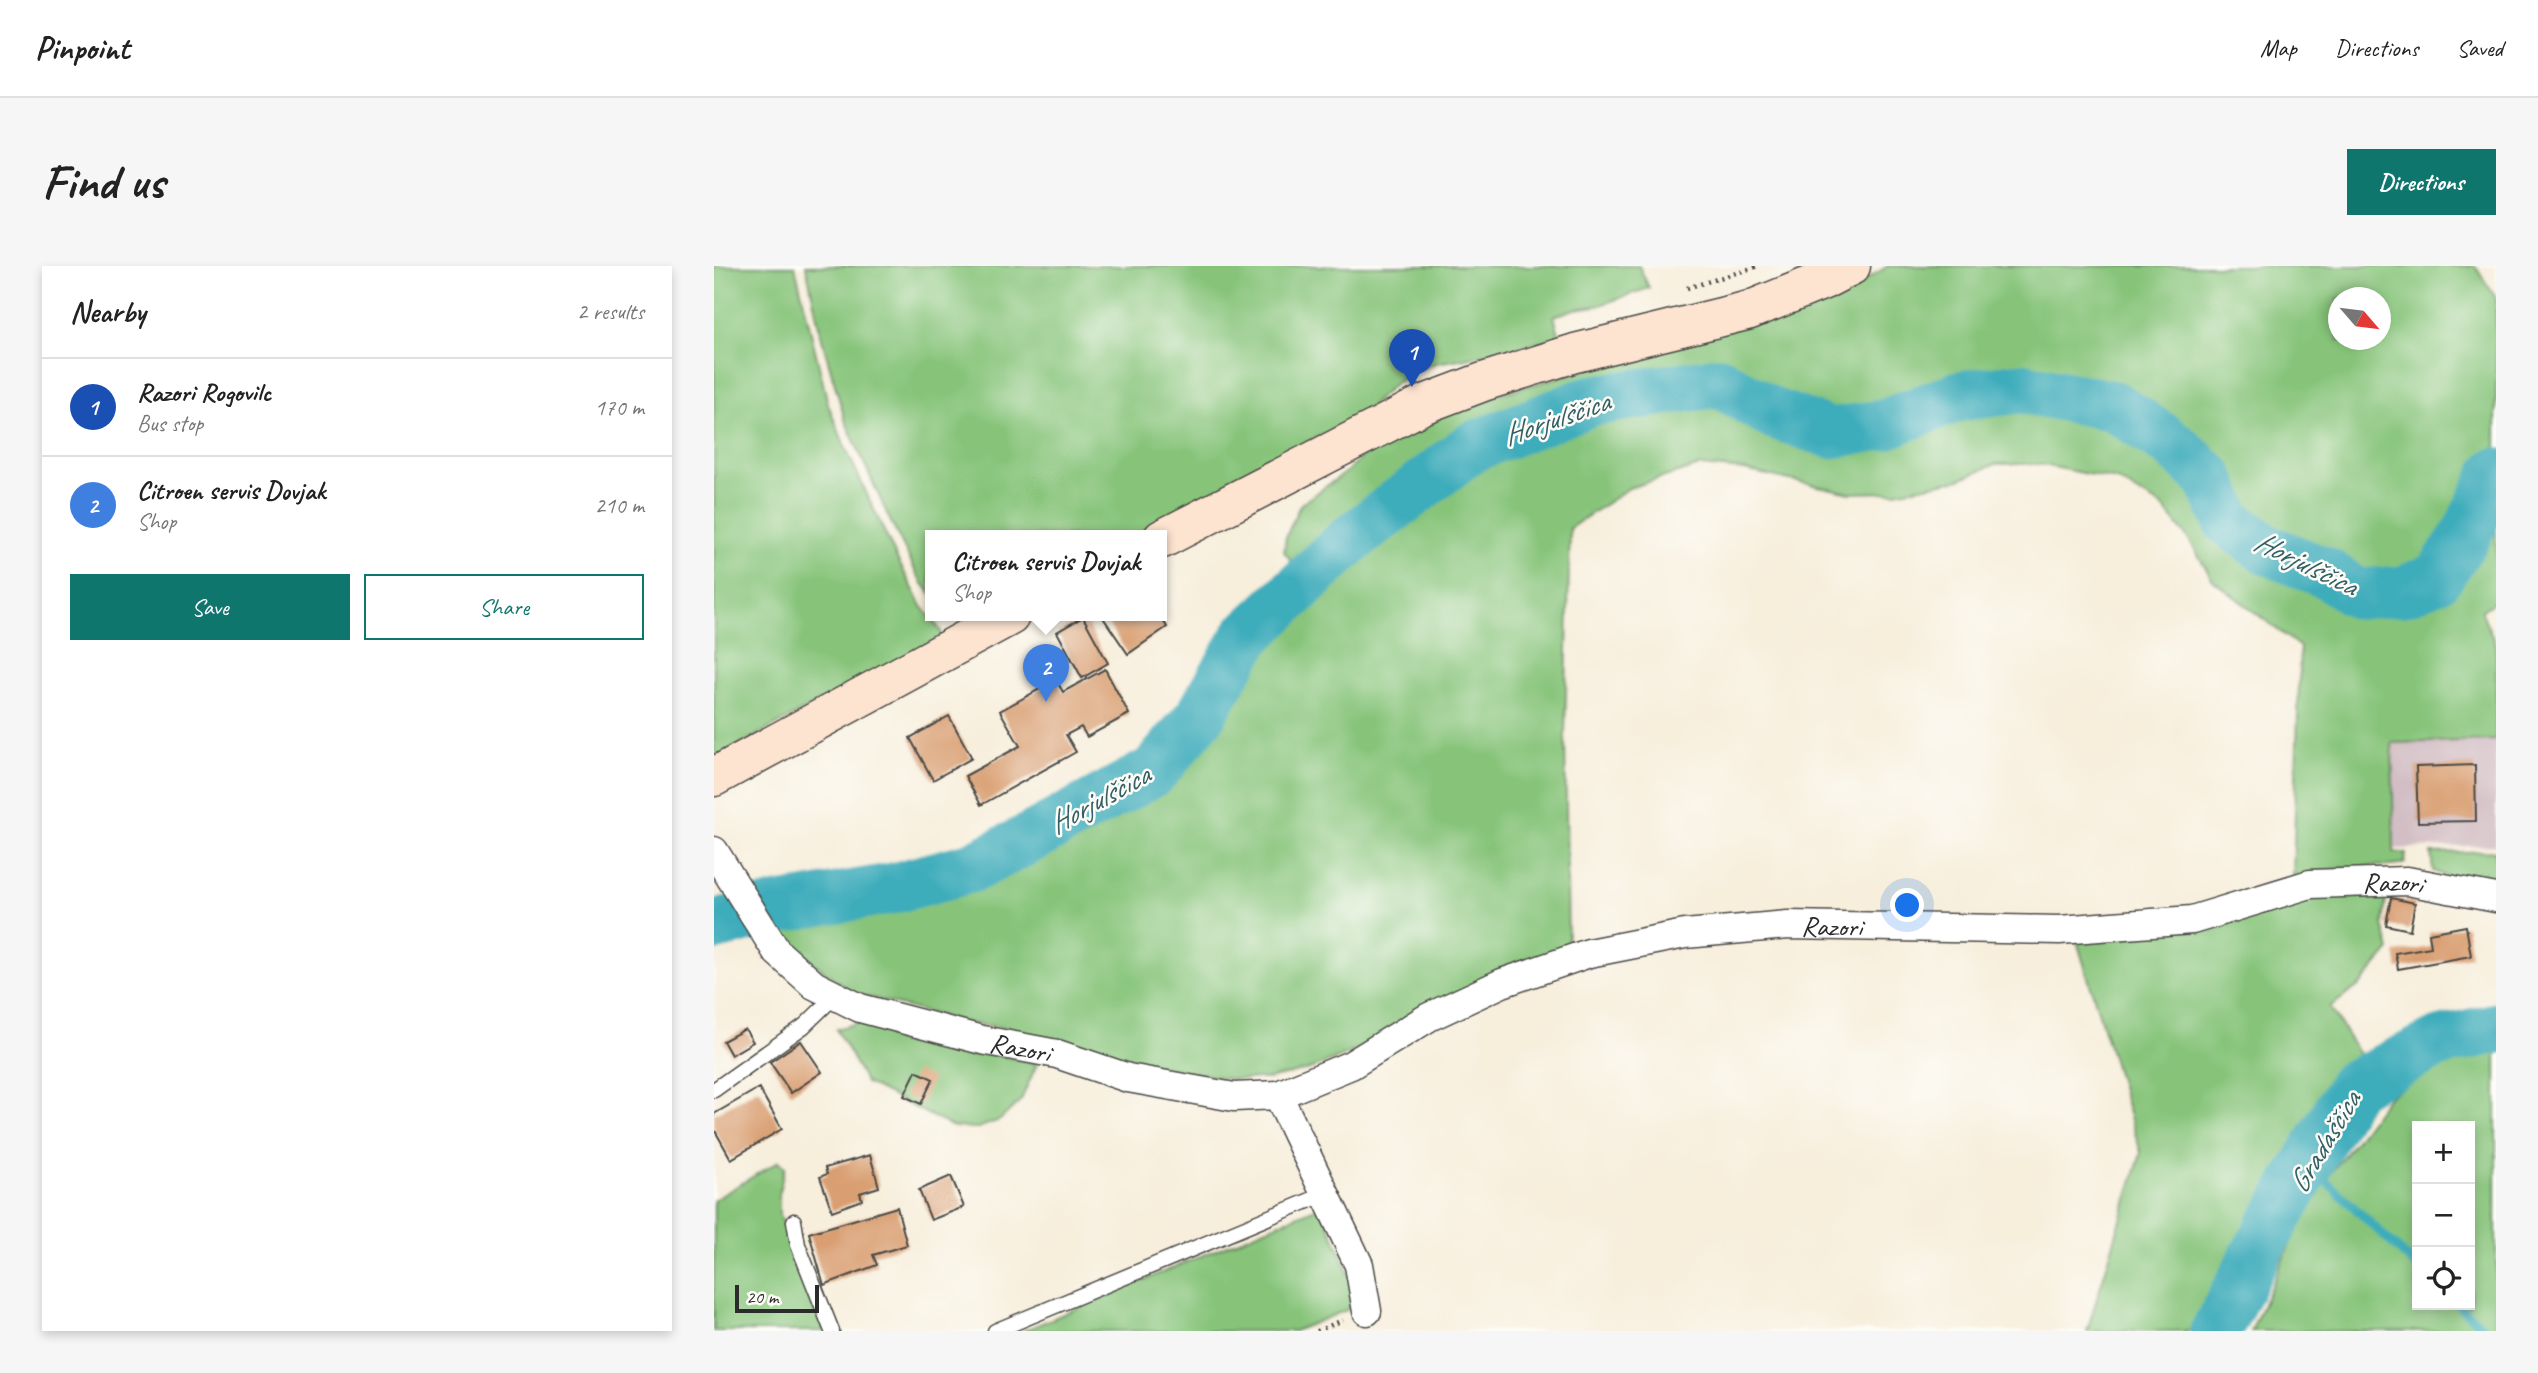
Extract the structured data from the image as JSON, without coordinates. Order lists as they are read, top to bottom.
{
  "streets": {
    "street": ["Razori"]
  },
  "water": ["Horjulščica", "Gradaščica"],
  "scale_bar": "20 m",
  "north": "bottom right",
  "page": {
    "header": "Pinpoint",
    "nav": ["Map", "Directions", "Saved"],
    "buttons": [
      "Directions",
      ["Save", "Share"]
    ],
    "title": "Find us",
    "heading": ["Nearby", "2 results"],
    "pins": ["1", "2"],
    "list": [
      {
        "mark": "1",
        "name": "Razori Rogovilc",
        "note": "Bus stop",
        "value": "170 m"
      },
      {
        "mark": "2",
        "name": "Citroen servis Dovjak",
        "note": "Shop",
        "value": "210 m"
      }
    ],
    "popup": ["Citroen servis Dovjak", "Shop"],
    "map_buttons": ["+", "−"],
    "scale": "20 m"
  }
}
